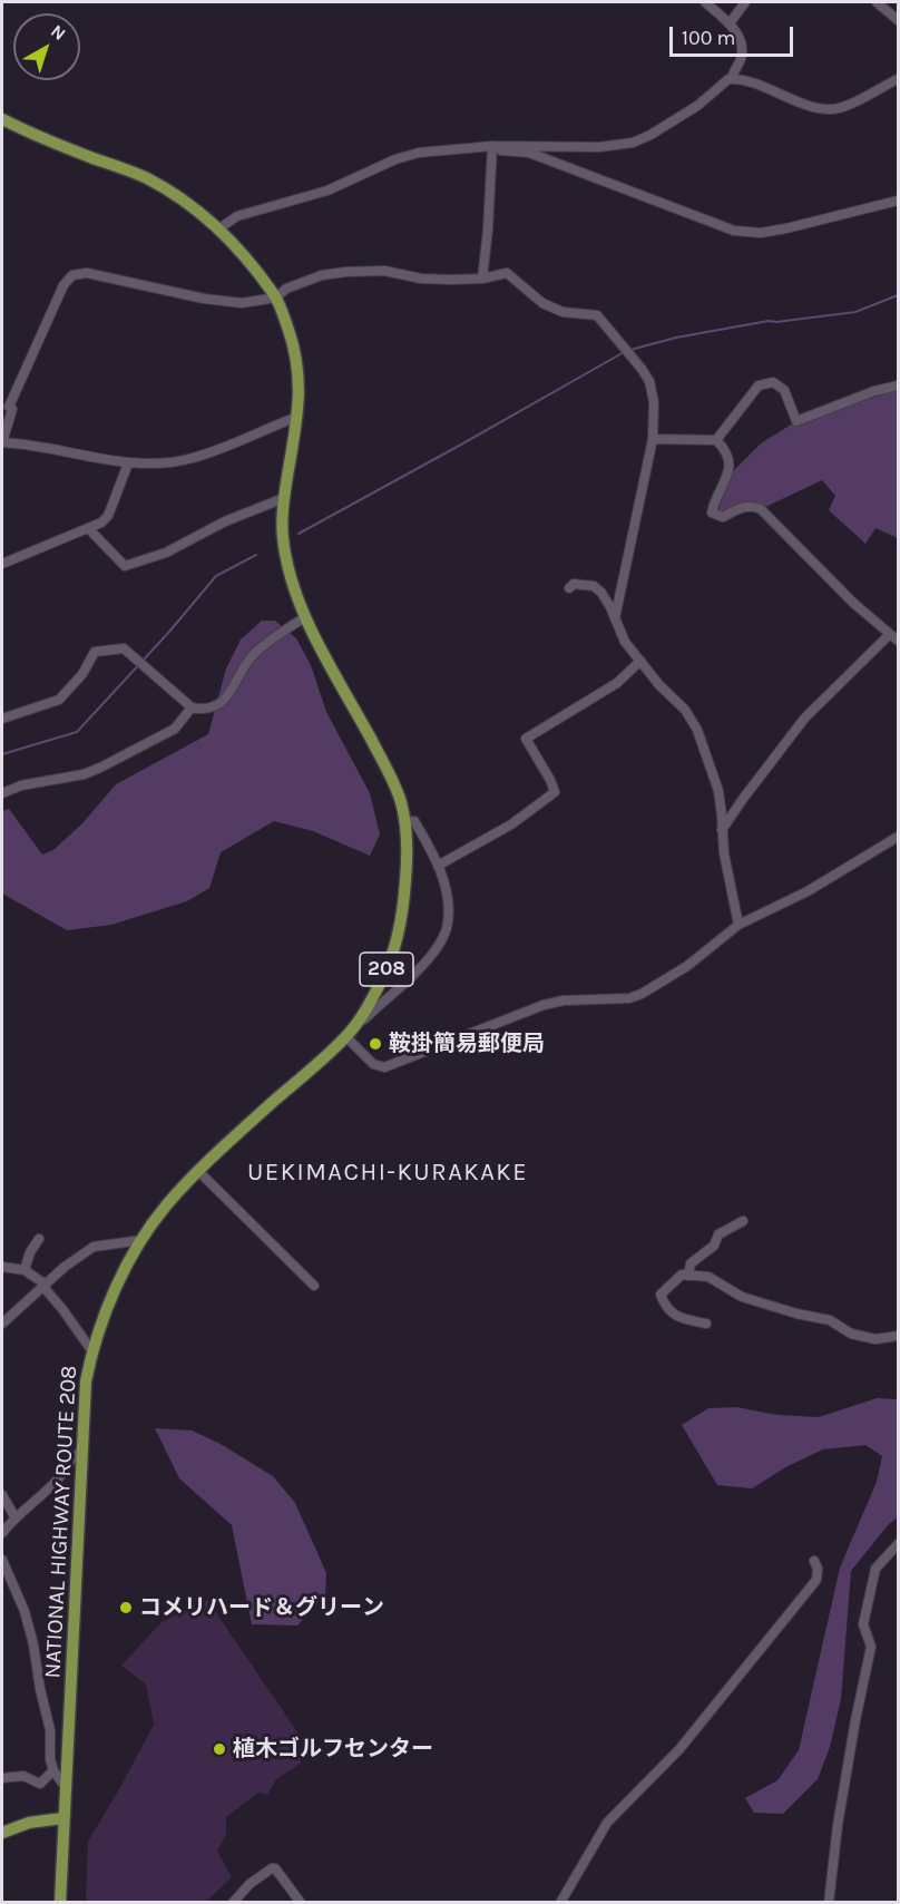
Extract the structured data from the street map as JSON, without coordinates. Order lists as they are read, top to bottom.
{
  "streets": {
    "highway": ["208", "NATIONAL HIGHWAY ROUTE 208"]
  },
  "districts": ["UEKIMACHI-KURAKAKE"],
  "places": ["鞍掛簡易郵便局", "コメリハード＆グリーン", "植木ゴルフセンター"],
  "scale_bar": "100 m",
  "north": "top right"
}
